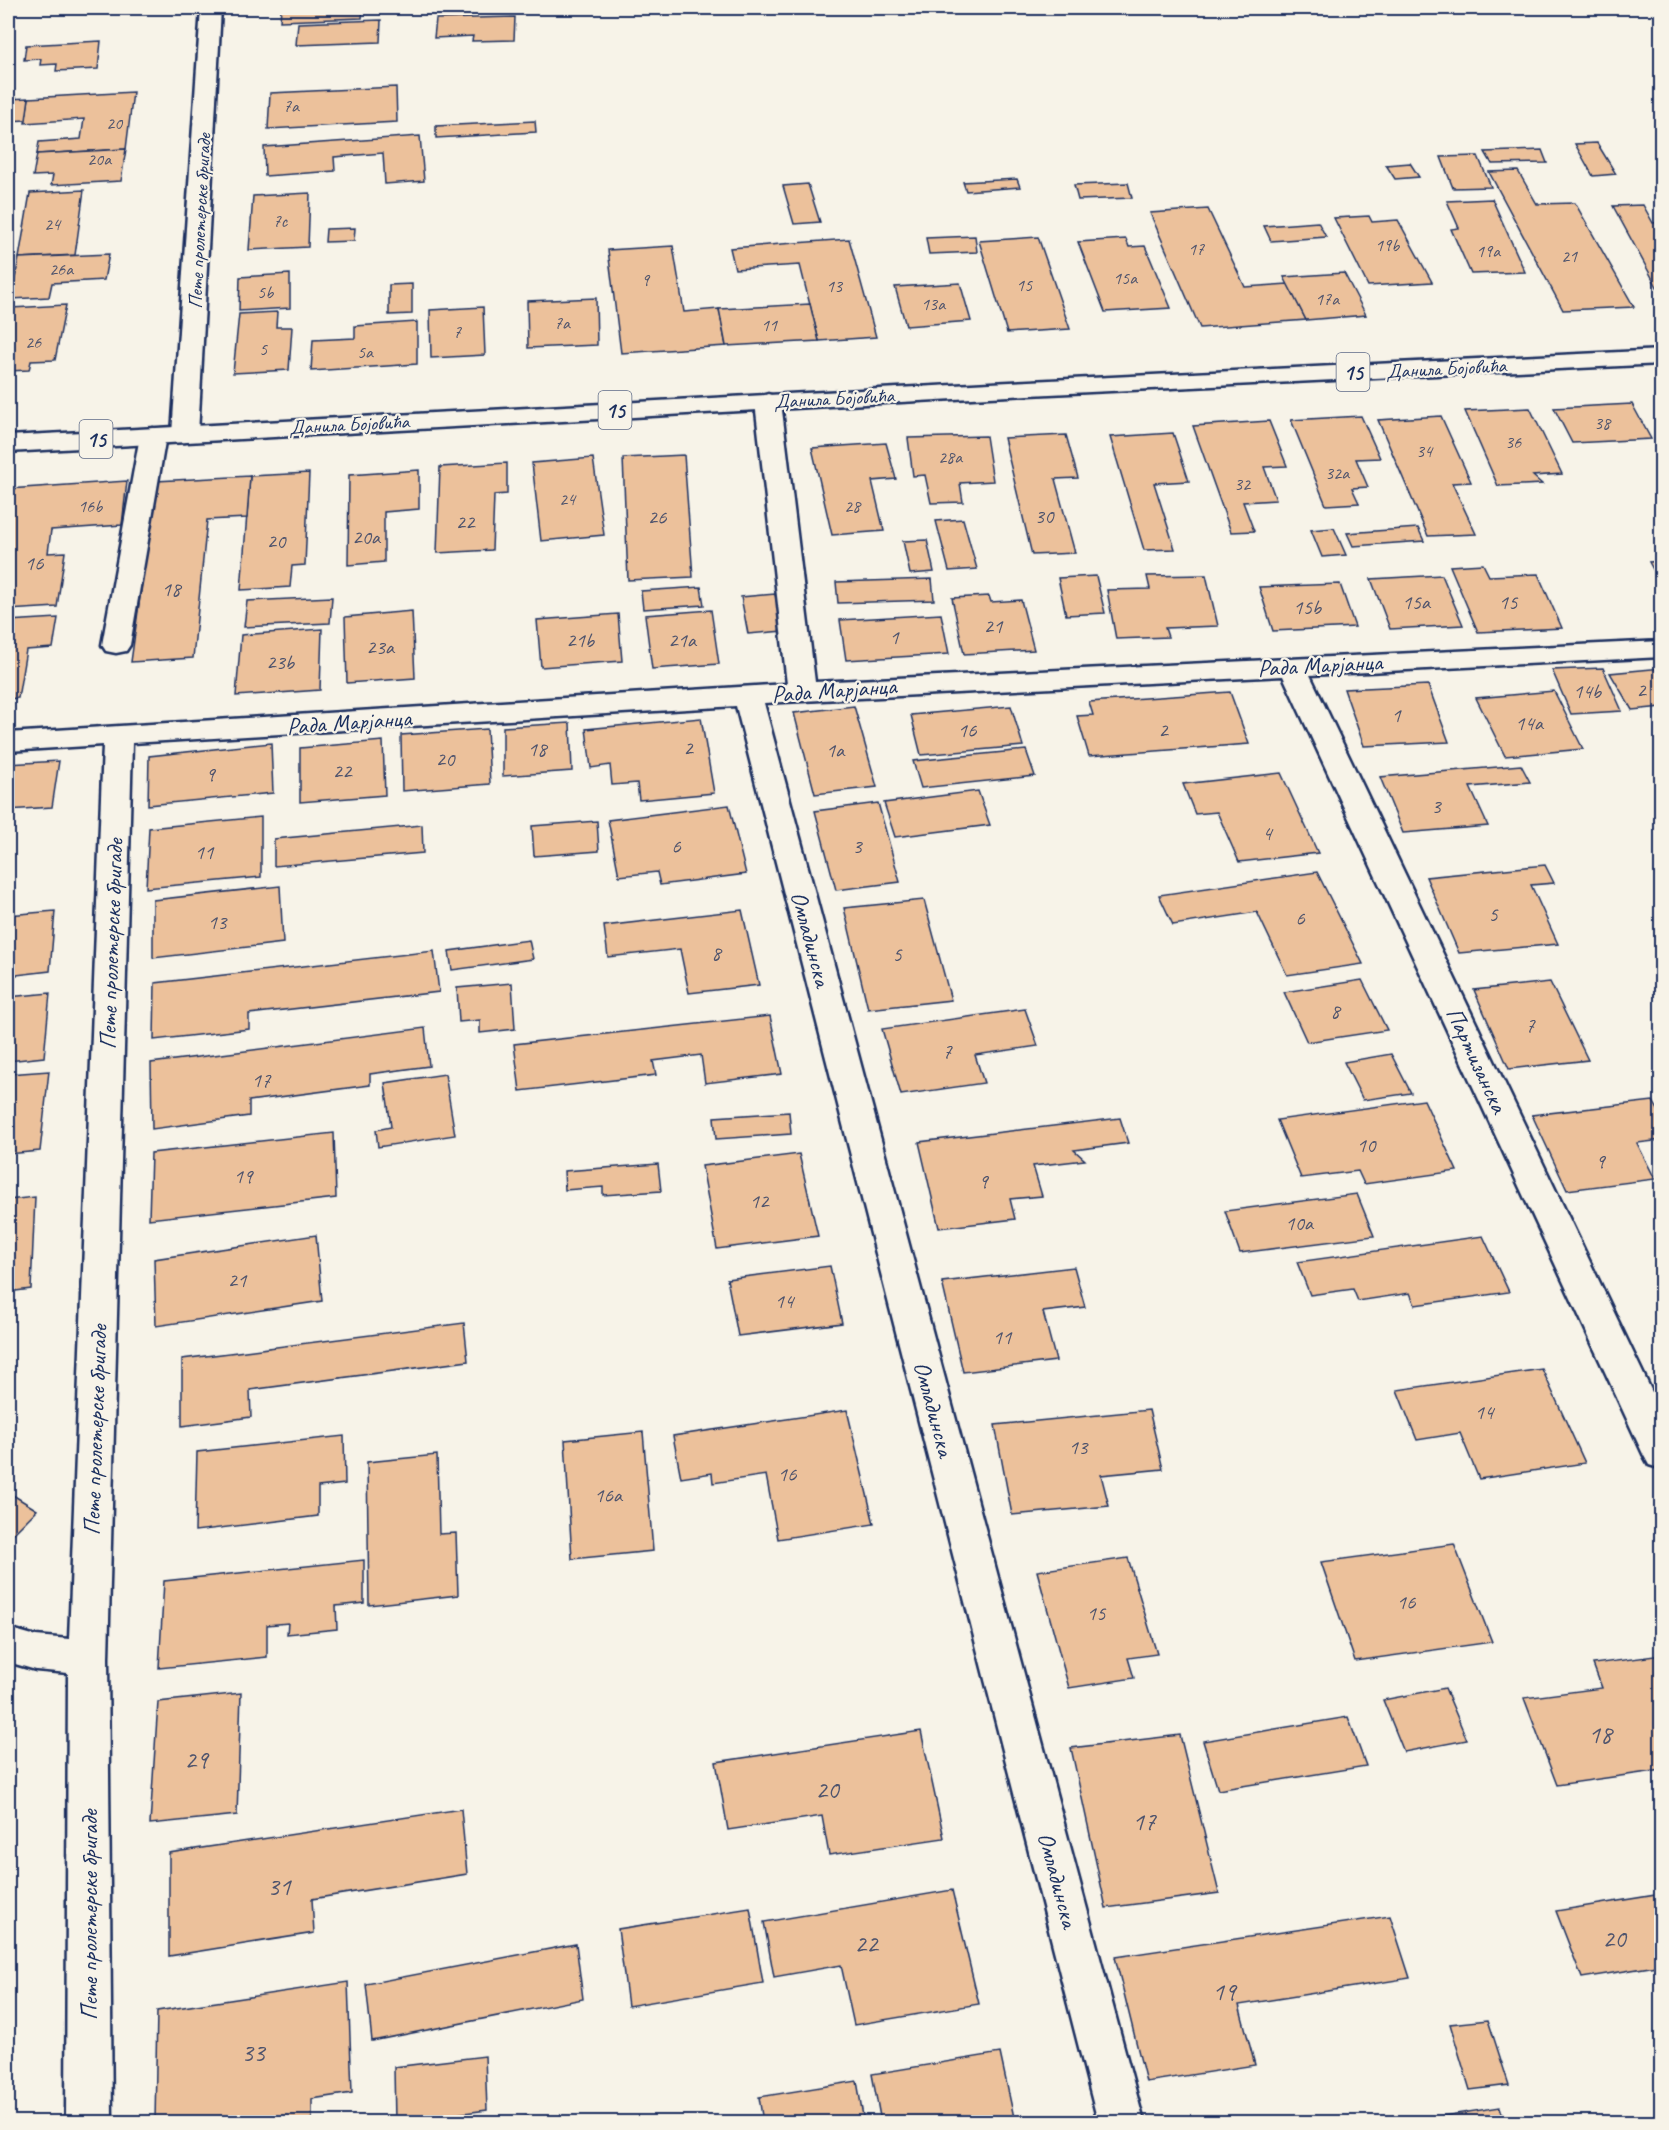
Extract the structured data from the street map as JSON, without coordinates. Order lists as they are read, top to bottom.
{
  "streets": {
    "street": [
      "Пете пролетерске бригаде",
      "Данила Бојовића",
      "15",
      "Рада Марјанца",
      "Омладинска",
      "Партизанска"
    ]
  },
  "crossings": [
    ["Пете пролетерске бригаде", "Данила Бојовића"],
    ["Пете пролетерске бригаде", "Рада Марјанца"],
    ["Рада Марјанца", "Омладинска"],
    ["Рада Марјанца", "Партизанска"]
  ],
  "house_numbers": [
    "7a",
    "20",
    "20a",
    "7c",
    "24",
    "19b",
    "17",
    "19a",
    "21",
    "26a",
    "15a",
    "9",
    "15",
    "13",
    "5b",
    "17a",
    "13a",
    "7a",
    "11",
    "7",
    "26",
    "5",
    "5a",
    "38",
    "36",
    "34",
    "28a",
    "32a",
    "32",
    "24",
    "16b",
    "28",
    "30",
    "26",
    "22",
    "20a",
    "20",
    "16",
    "18",
    "15a",
    "15",
    "15b",
    "21",
    "1",
    "21b",
    "21a",
    "23a",
    "23b",
    "2",
    "14b",
    "1",
    "14a",
    "16",
    "2",
    "2",
    "18",
    "1a",
    "20",
    "22",
    "9",
    "3",
    "4",
    "6",
    "3",
    "11",
    "5",
    "6",
    "13",
    "8",
    "5",
    "8",
    "7",
    "7",
    "17",
    "10",
    "9",
    "19",
    "9",
    "12",
    "10a",
    "21",
    "14",
    "11",
    "14",
    "13",
    "16",
    "16a",
    "16",
    "15",
    "18",
    "29",
    "20",
    "17",
    "31",
    "20",
    "22",
    "19",
    "33"
  ]
}
